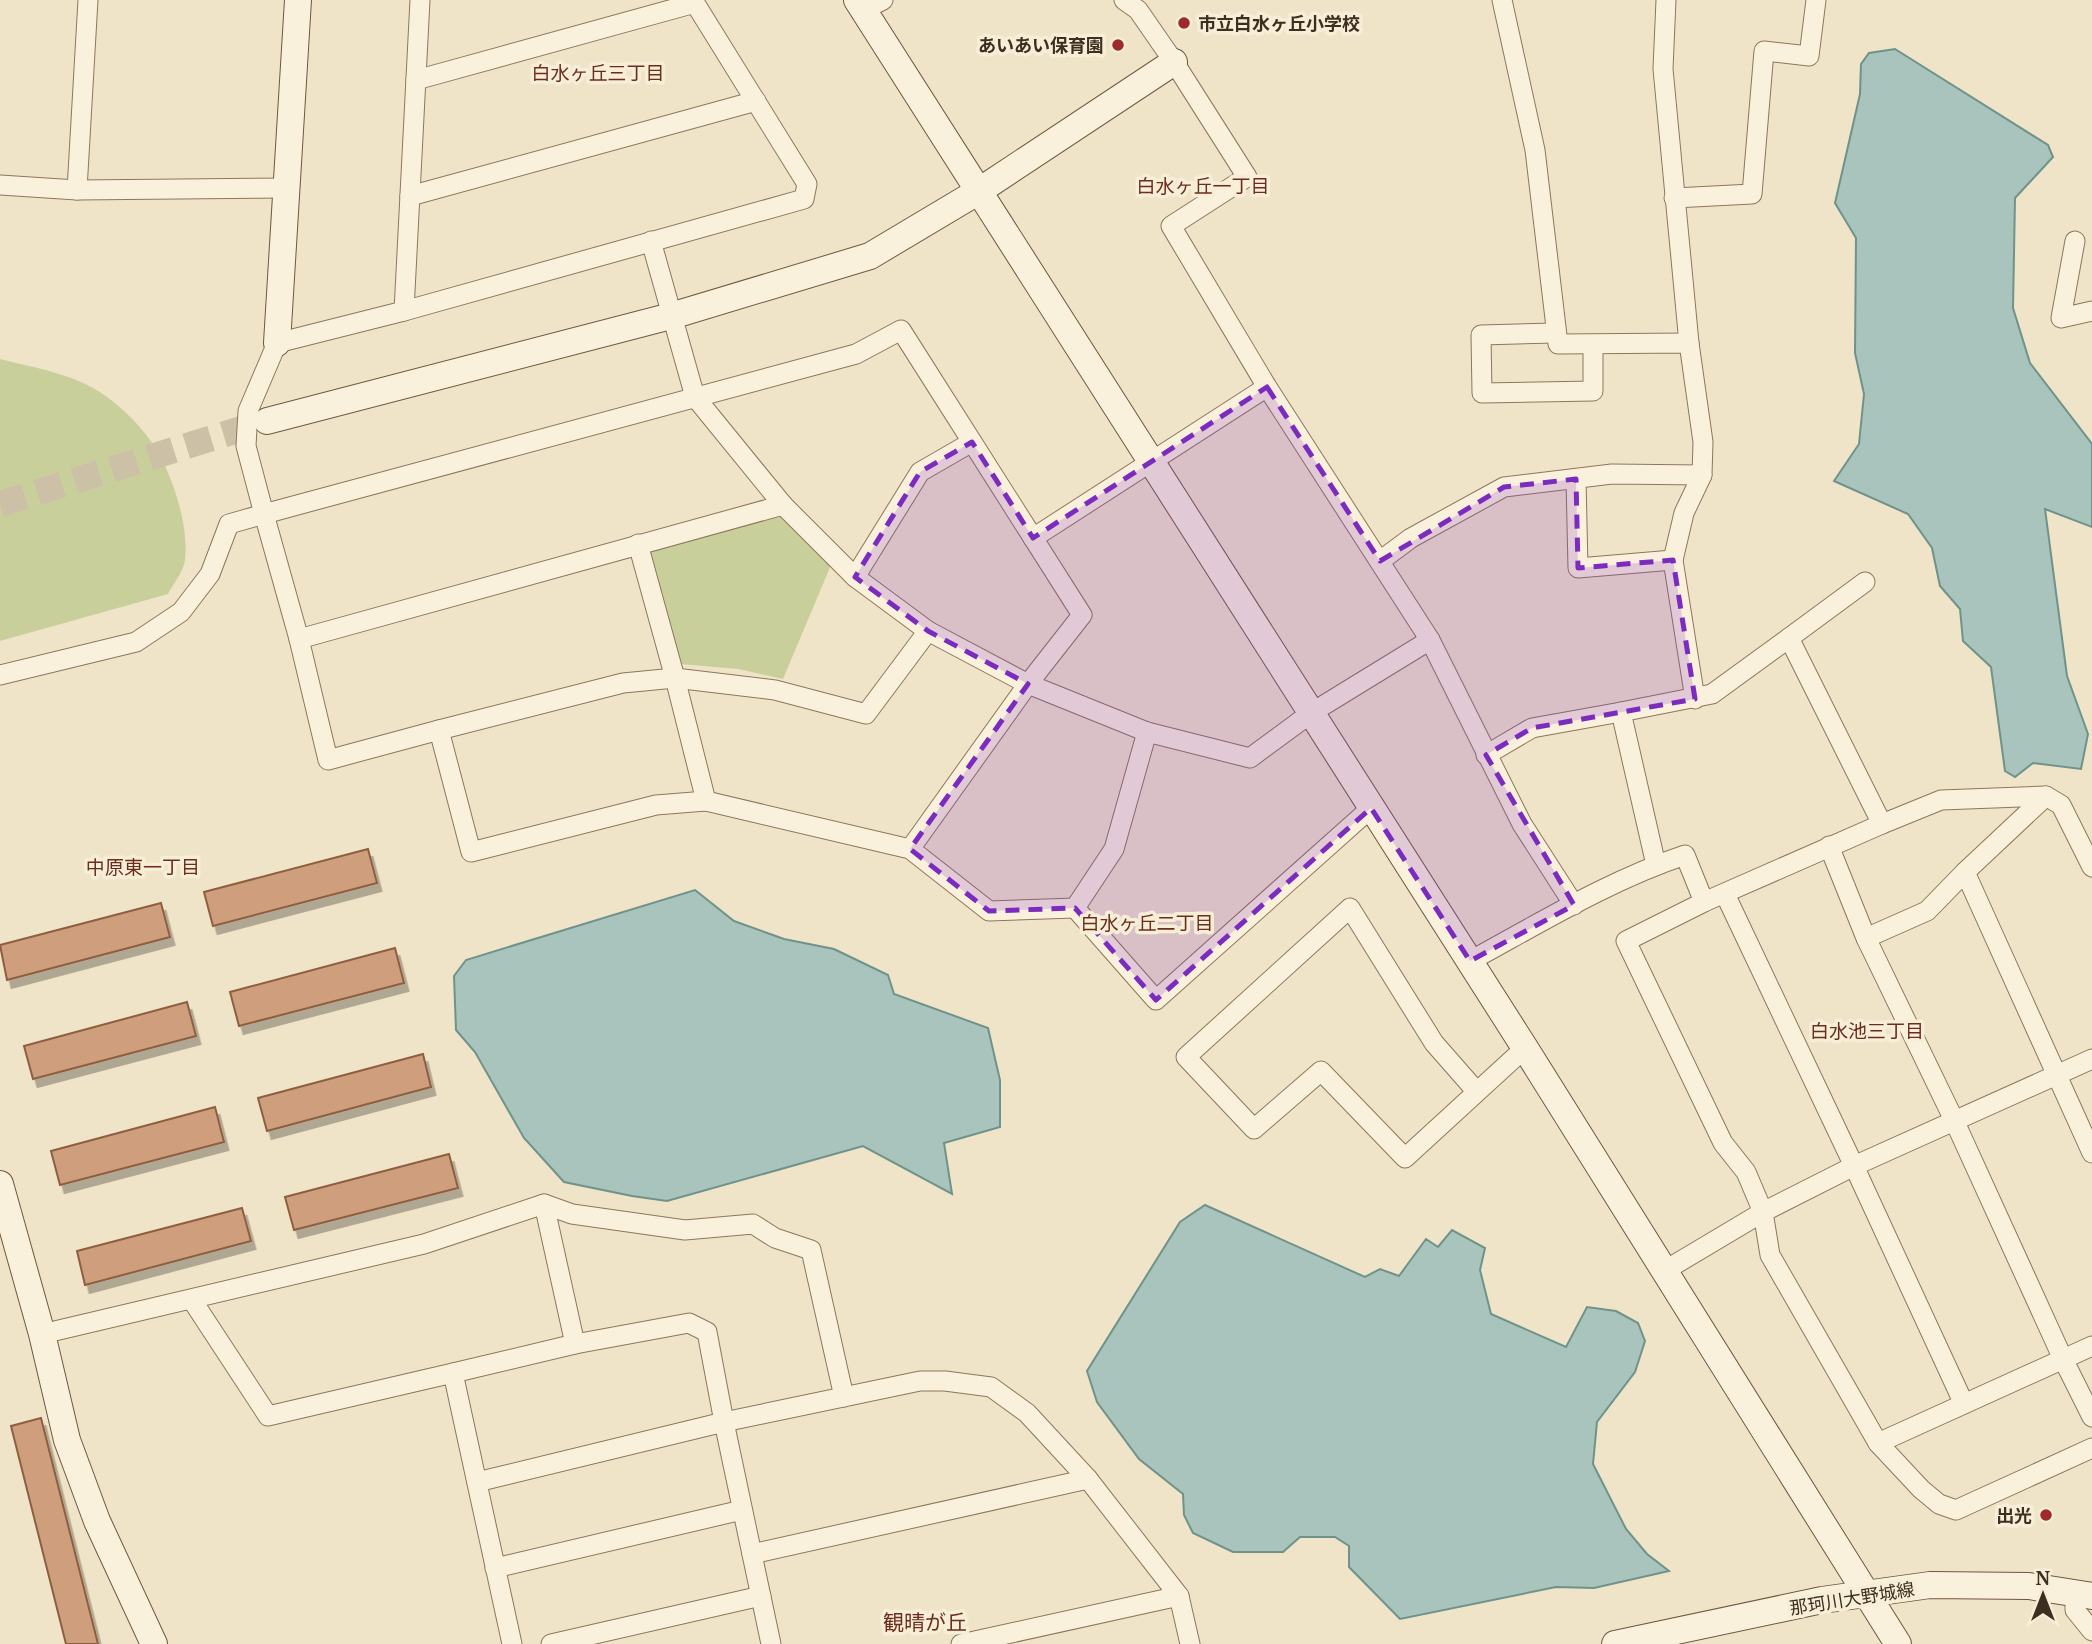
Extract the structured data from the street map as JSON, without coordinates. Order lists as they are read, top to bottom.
{
  "streets": {
    "street": ["那珂川大野城線"]
  },
  "districts": [
    "白水ヶ丘三丁目",
    "白水ヶ丘一丁目",
    "中原東一丁目",
    "白水ヶ丘二丁目",
    "白水池三丁目",
    "観晴が丘"
  ],
  "places": ["市立白水ヶ丘小学校", "あいあい保育園", "出光"],
  "north": "top"
}
